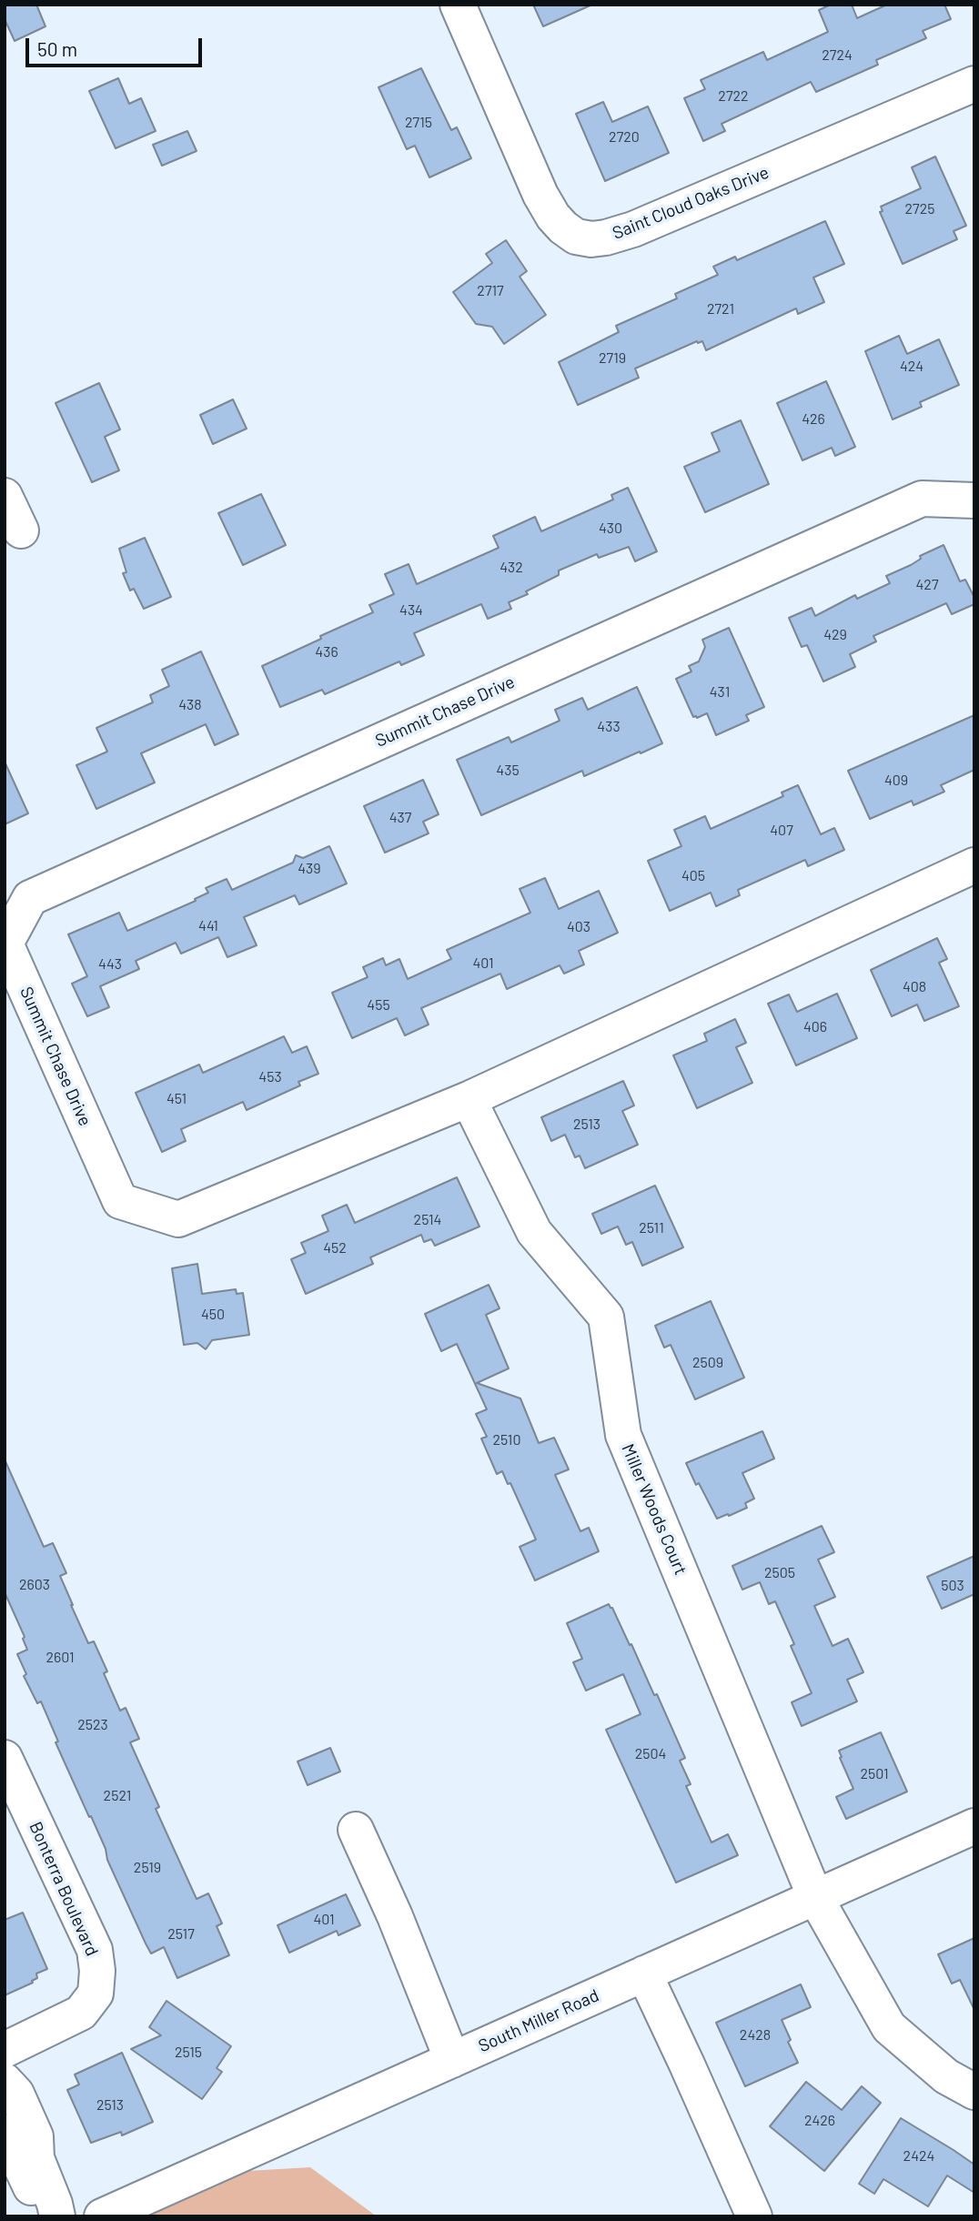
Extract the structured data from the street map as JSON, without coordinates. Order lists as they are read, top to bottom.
{
  "streets": {
    "street": [
      "Saint Cloud Oaks Drive",
      "Summit Chase Drive",
      "Miller Woods Court",
      "Bonterra Boulevard",
      "South Miller Road"
    ]
  },
  "crossings": [
    ["Summit Chase Drive", "Miller Woods Court"],
    ["Miller Woods Court", "South Miller Road"]
  ],
  "house_numbers": [
    "2724",
    "2722",
    "2715",
    "2720",
    "2725",
    "2717",
    "2721",
    "2719",
    "424",
    "426",
    "430",
    "432",
    "427",
    "434",
    "429",
    "436",
    "431",
    "438",
    "433",
    "435",
    "409",
    "437",
    "407",
    "439",
    "405",
    "441",
    "403",
    "401",
    "443",
    "408",
    "455",
    "406",
    "453",
    "451",
    "2513",
    "2514",
    "2511",
    "452",
    "450",
    "2509",
    "2510",
    "2505",
    "2603",
    "503",
    "2601",
    "2523",
    "2504",
    "2501",
    "2521",
    "2519",
    "401",
    "2517",
    "2428",
    "2515",
    "2513",
    "2426",
    "2424"
  ],
  "scale_bar": "50 m"
}
